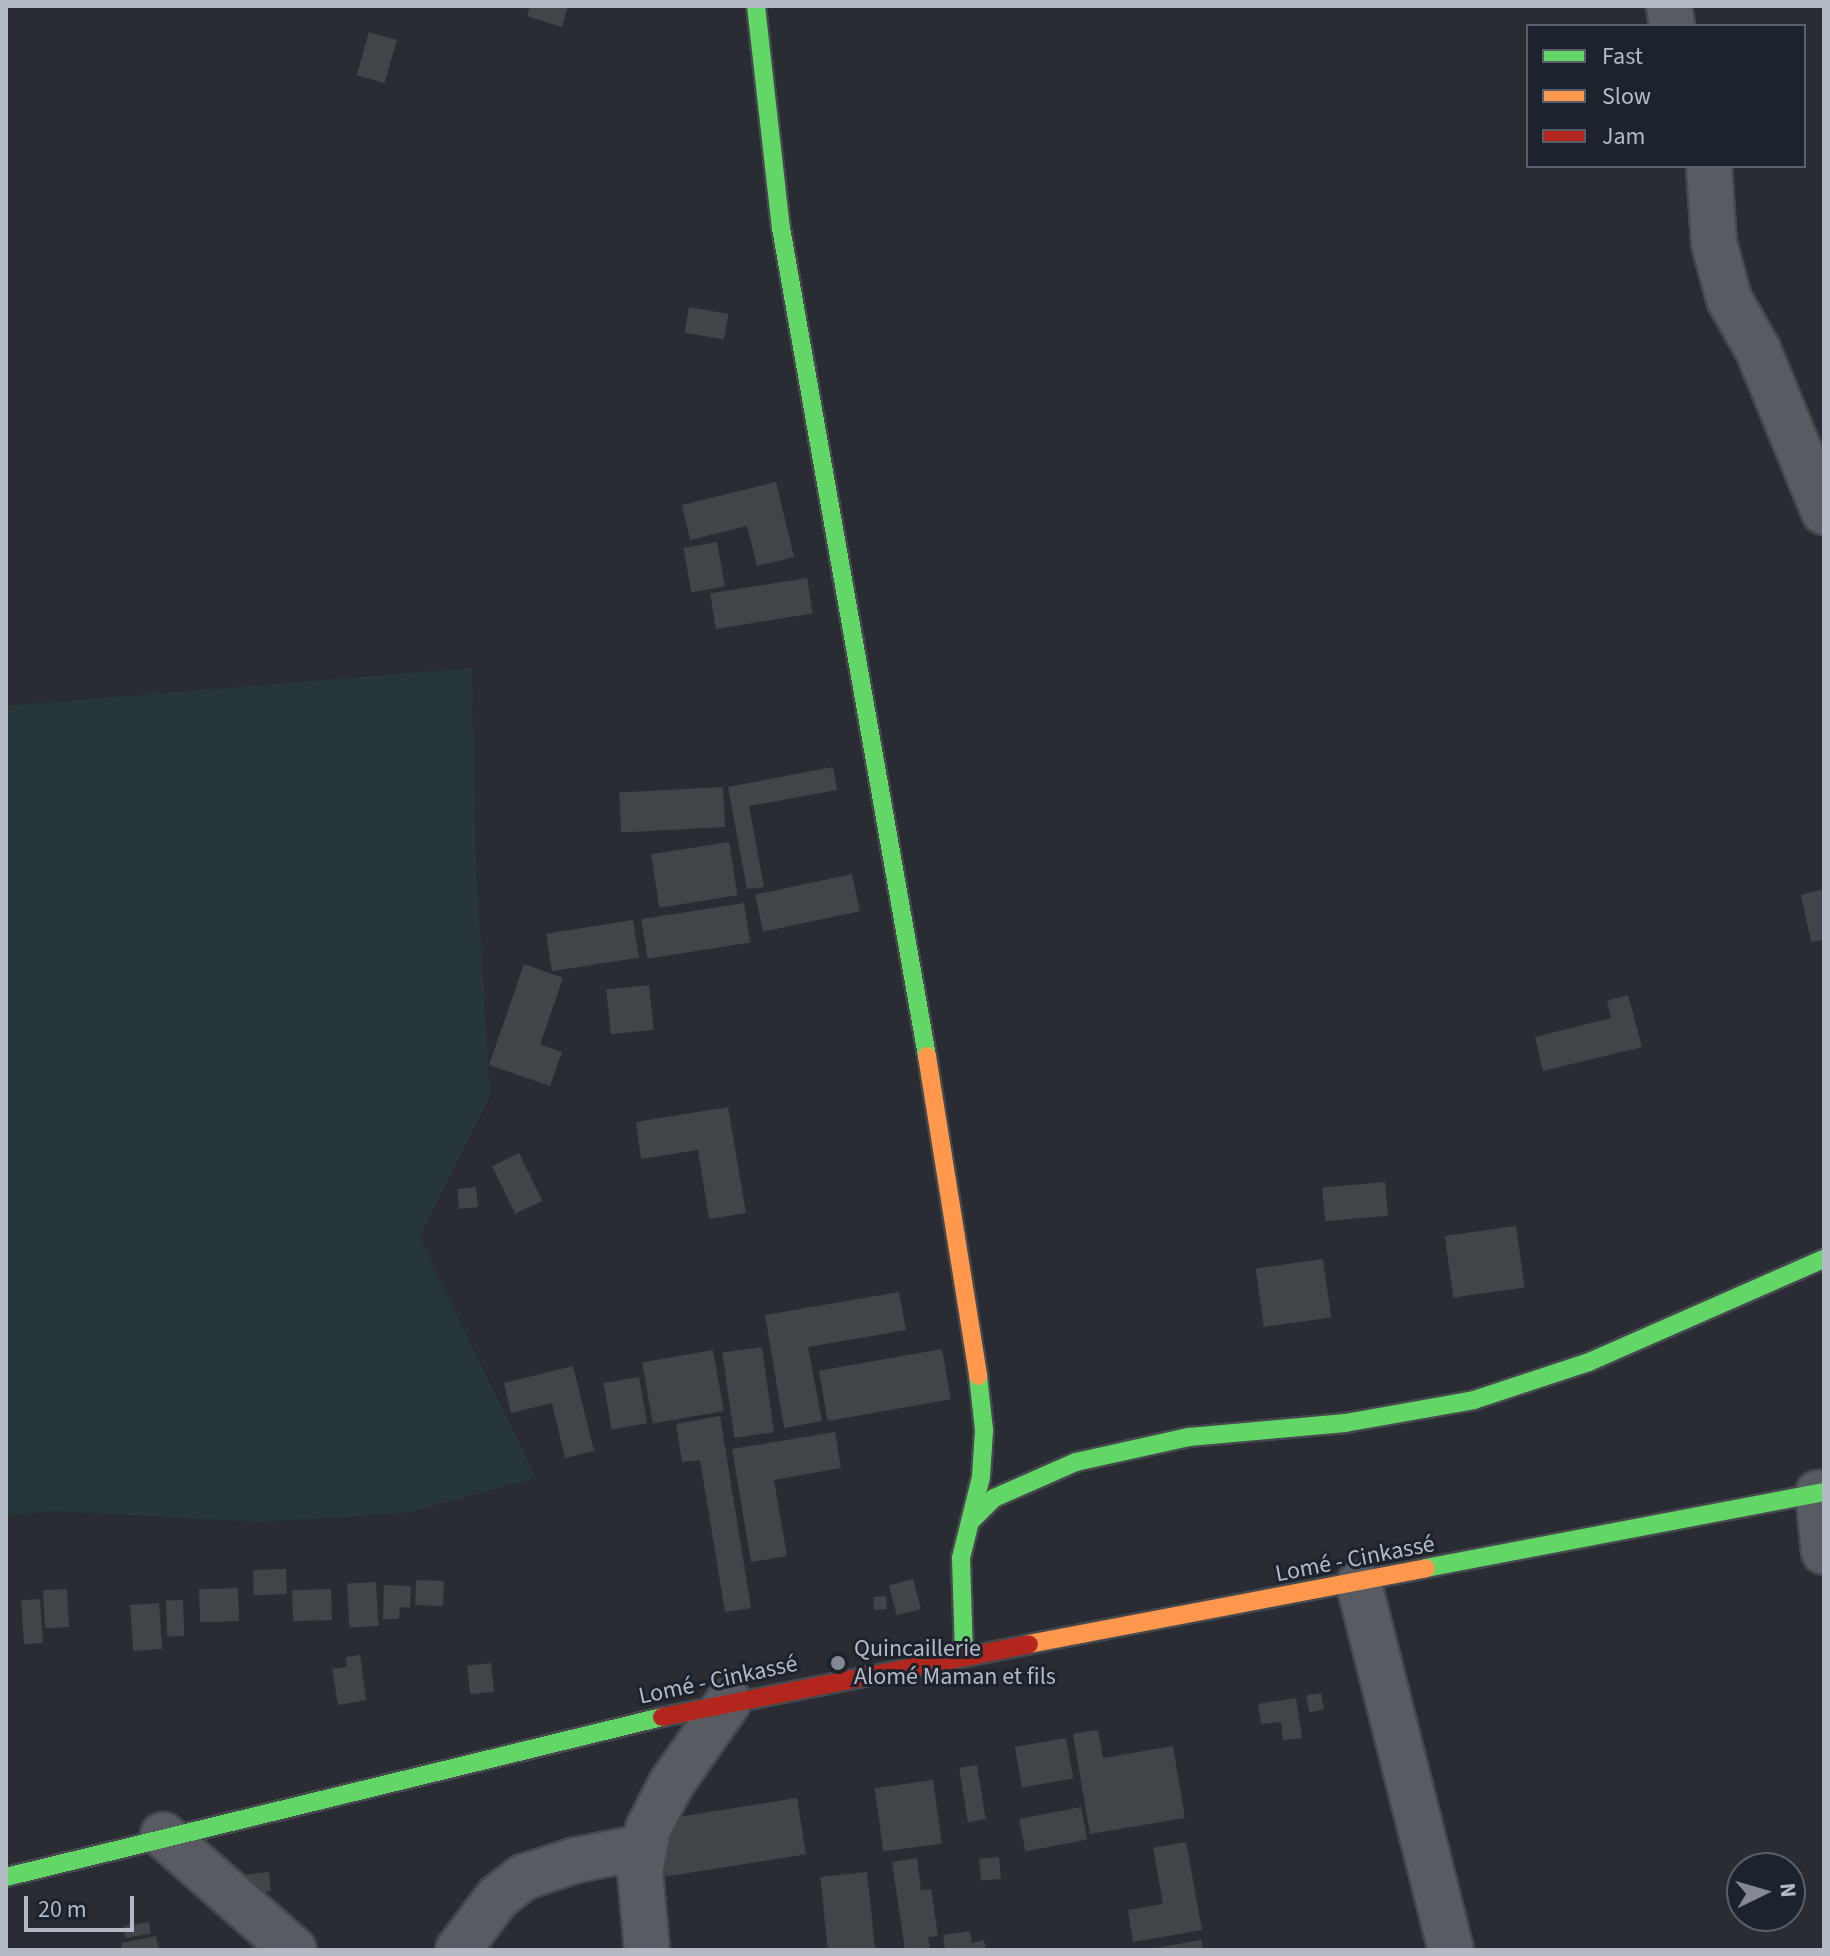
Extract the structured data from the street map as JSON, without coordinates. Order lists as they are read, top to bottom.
{
  "streets": {
    "main road": ["Lomé - Cinkassé"]
  },
  "places": ["Quincaillerie Alomé Maman et fils"],
  "legend": ["Fast", "Slow", "Jam"],
  "scale_bar": "20 m",
  "north": "right"
}
